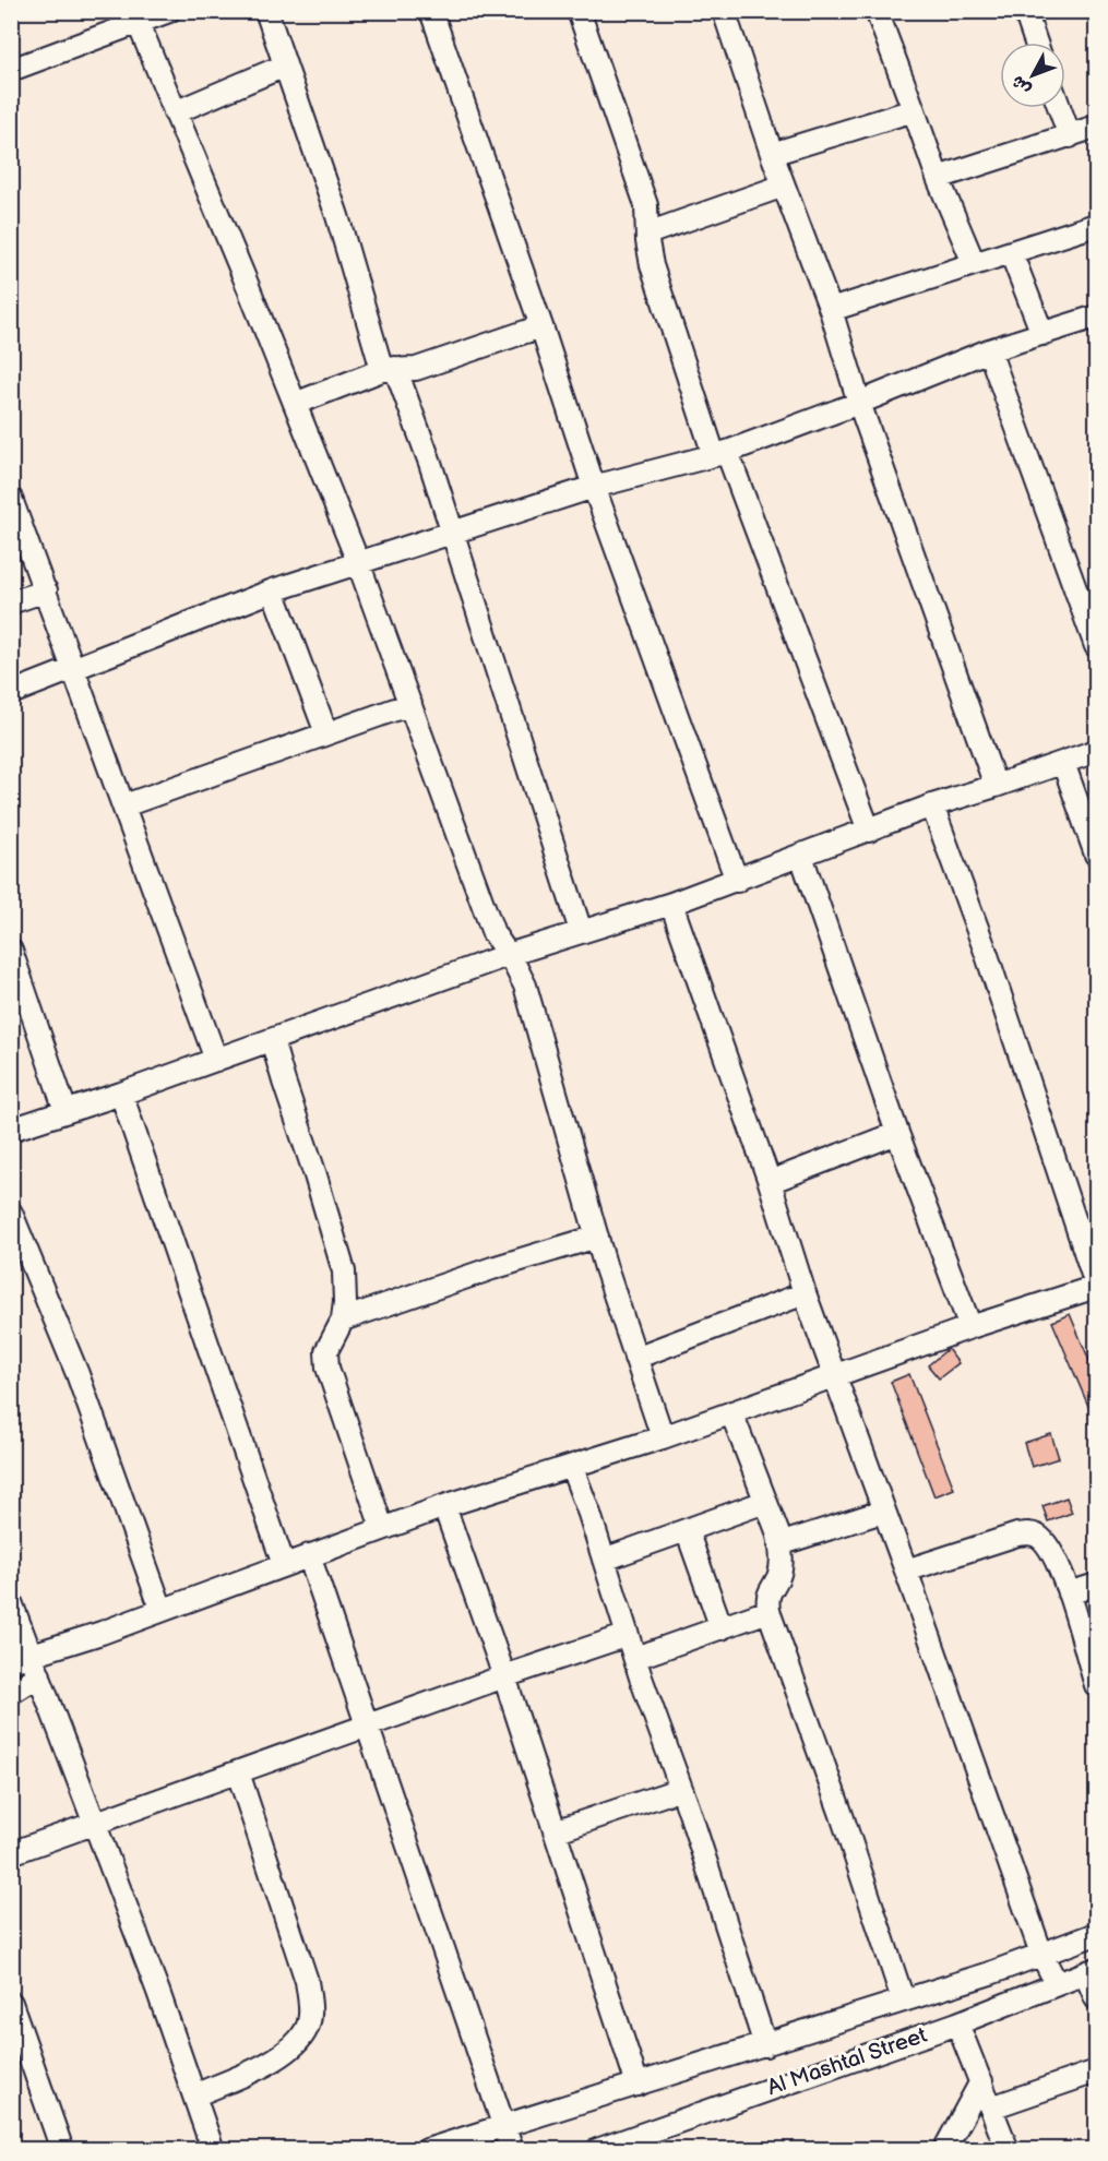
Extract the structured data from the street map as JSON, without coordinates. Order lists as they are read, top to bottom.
{
  "streets": {
    "street": ["Al Mashtal Street"]
  },
  "north": "bottom left"
}
